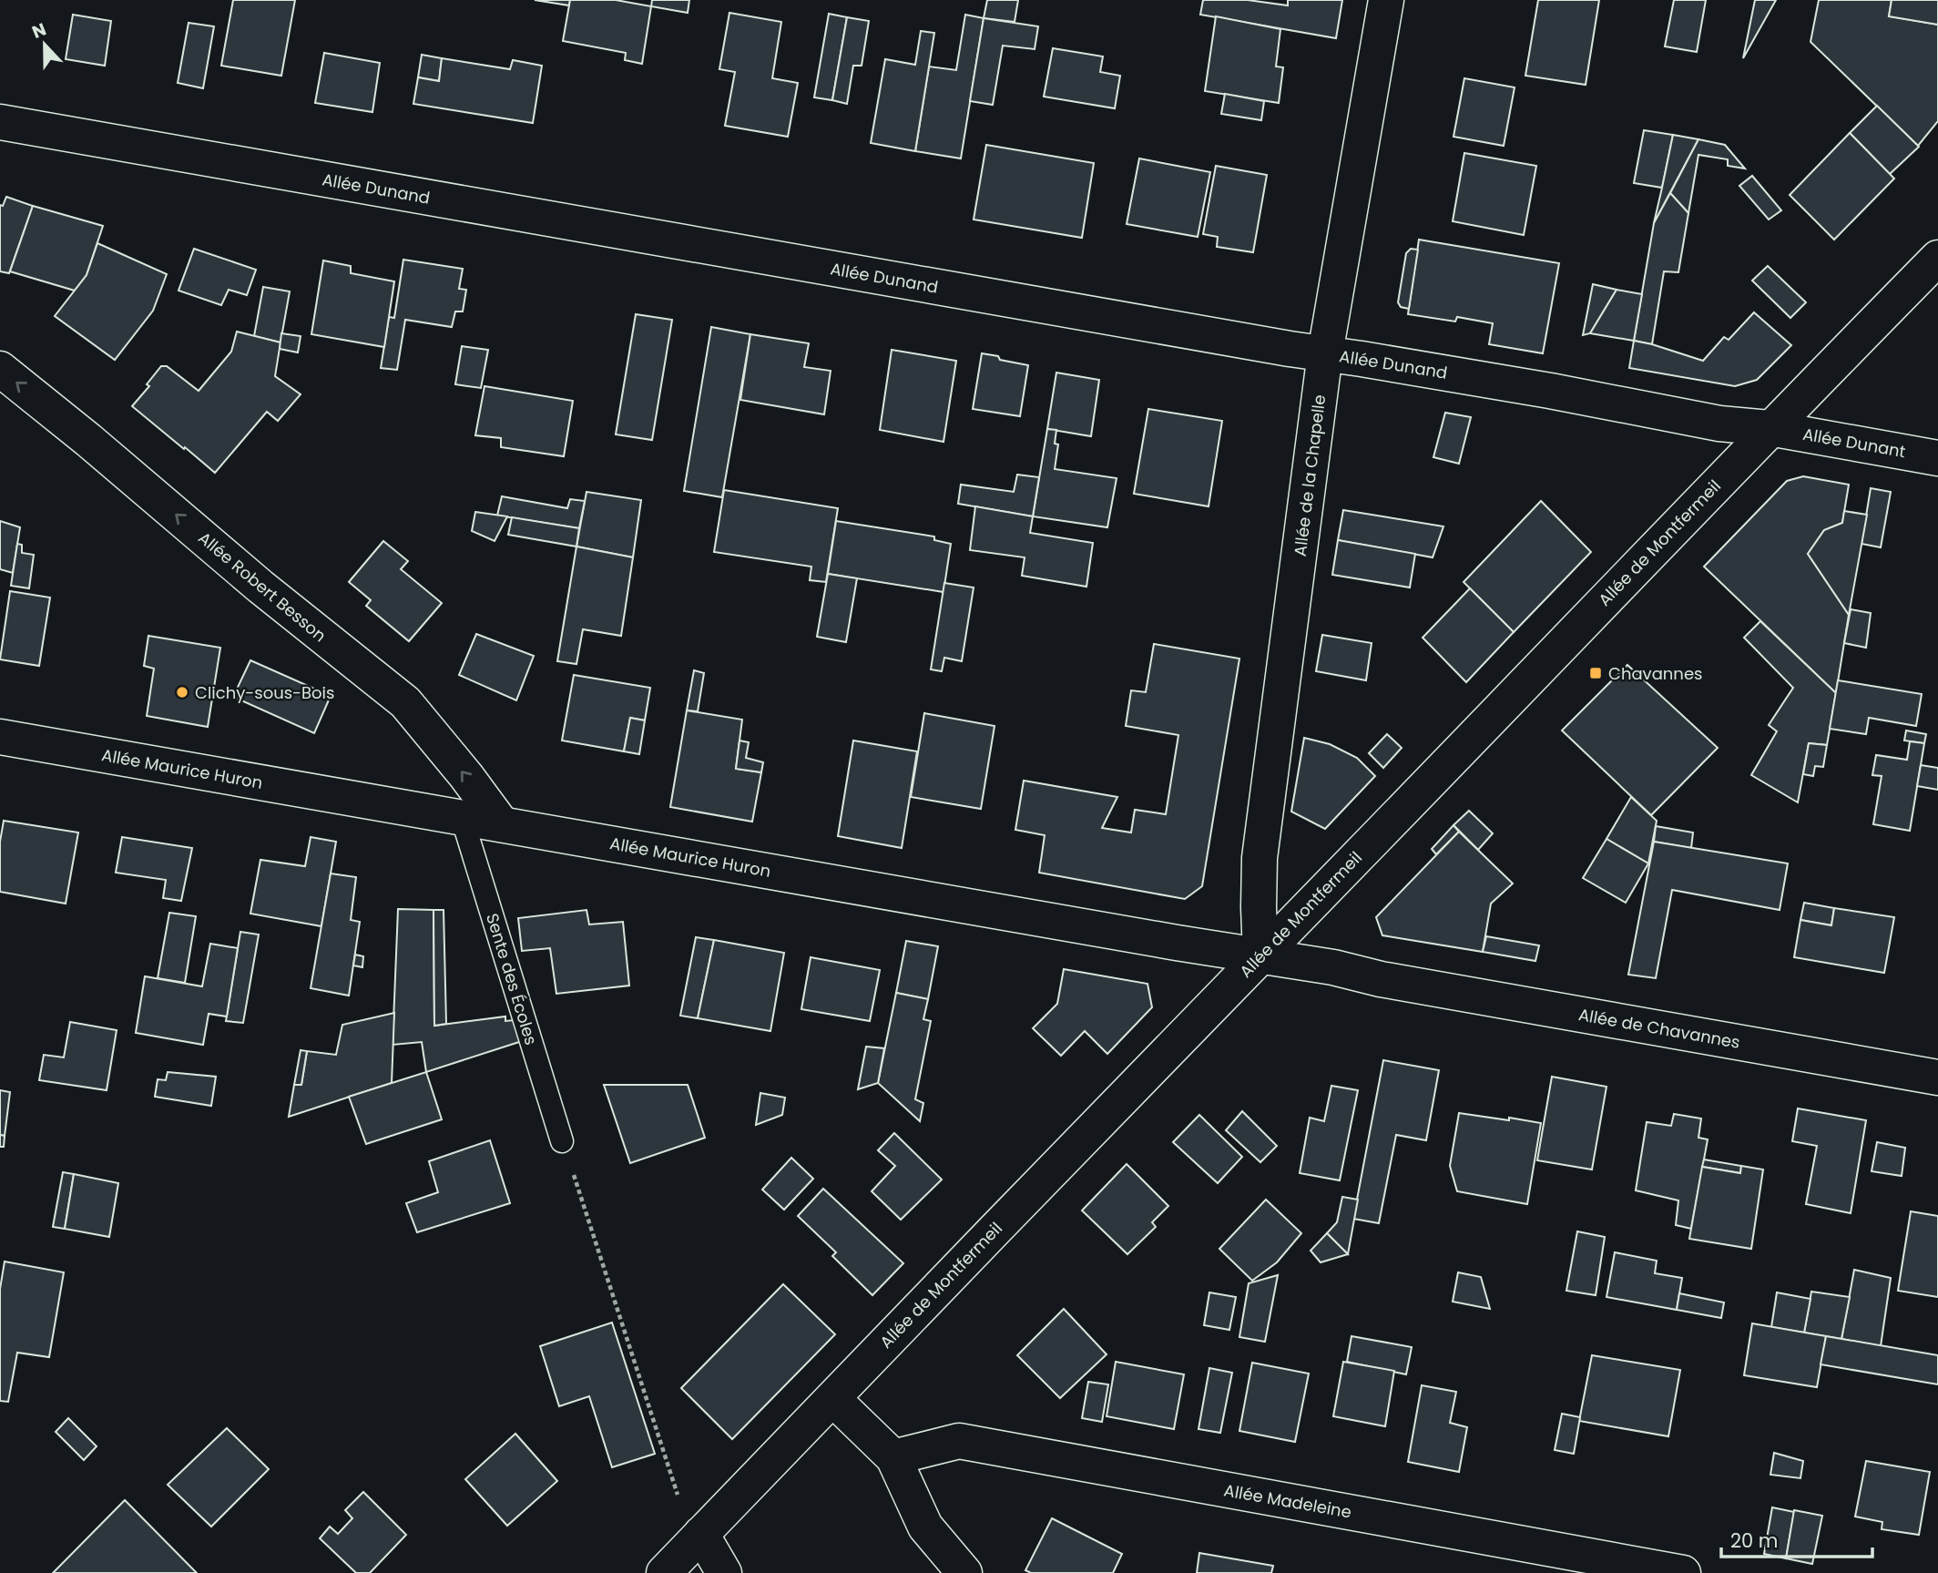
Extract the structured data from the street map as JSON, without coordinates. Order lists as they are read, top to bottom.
{
  "streets": {
    "street": [
      "Allée Dunand",
      "Allée Dunant",
      "Allée de la Chapelle",
      "Allée de Montfermeil",
      "Allée Robert Besson",
      "Allée Maurice Huron",
      "Allée de Chavannes",
      "Allée Madeleine"
    ],
    "lane": ["Sente des Écoles"]
  },
  "crossings": [
    ["Allée Dunand", "Allée Dunant"],
    ["Allée Dunand", "Allée de la Chapelle"],
    ["Allée Dunand", "Allée de Montfermeil"],
    ["Allée Dunant", "Allée de Montfermeil"],
    ["Allée de la Chapelle", "Allée de Montfermeil"],
    ["Allée de la Chapelle", "Allée Maurice Huron"],
    ["Allée de Montfermeil", "Allée Maurice Huron"],
    ["Allée Robert Besson", "Allée Maurice Huron"],
    ["Allée Maurice Huron", "Sente des Écoles"],
    ["Allée Maurice Huron", "Allée de Chavannes"]
  ],
  "one_way": ["Allée Robert Besson"],
  "places": {
    "transit": ["Chavannes"],
    "other": ["Clichy-sous-Bois"]
  },
  "scale_bar": "20 m",
  "north": "top"
}
